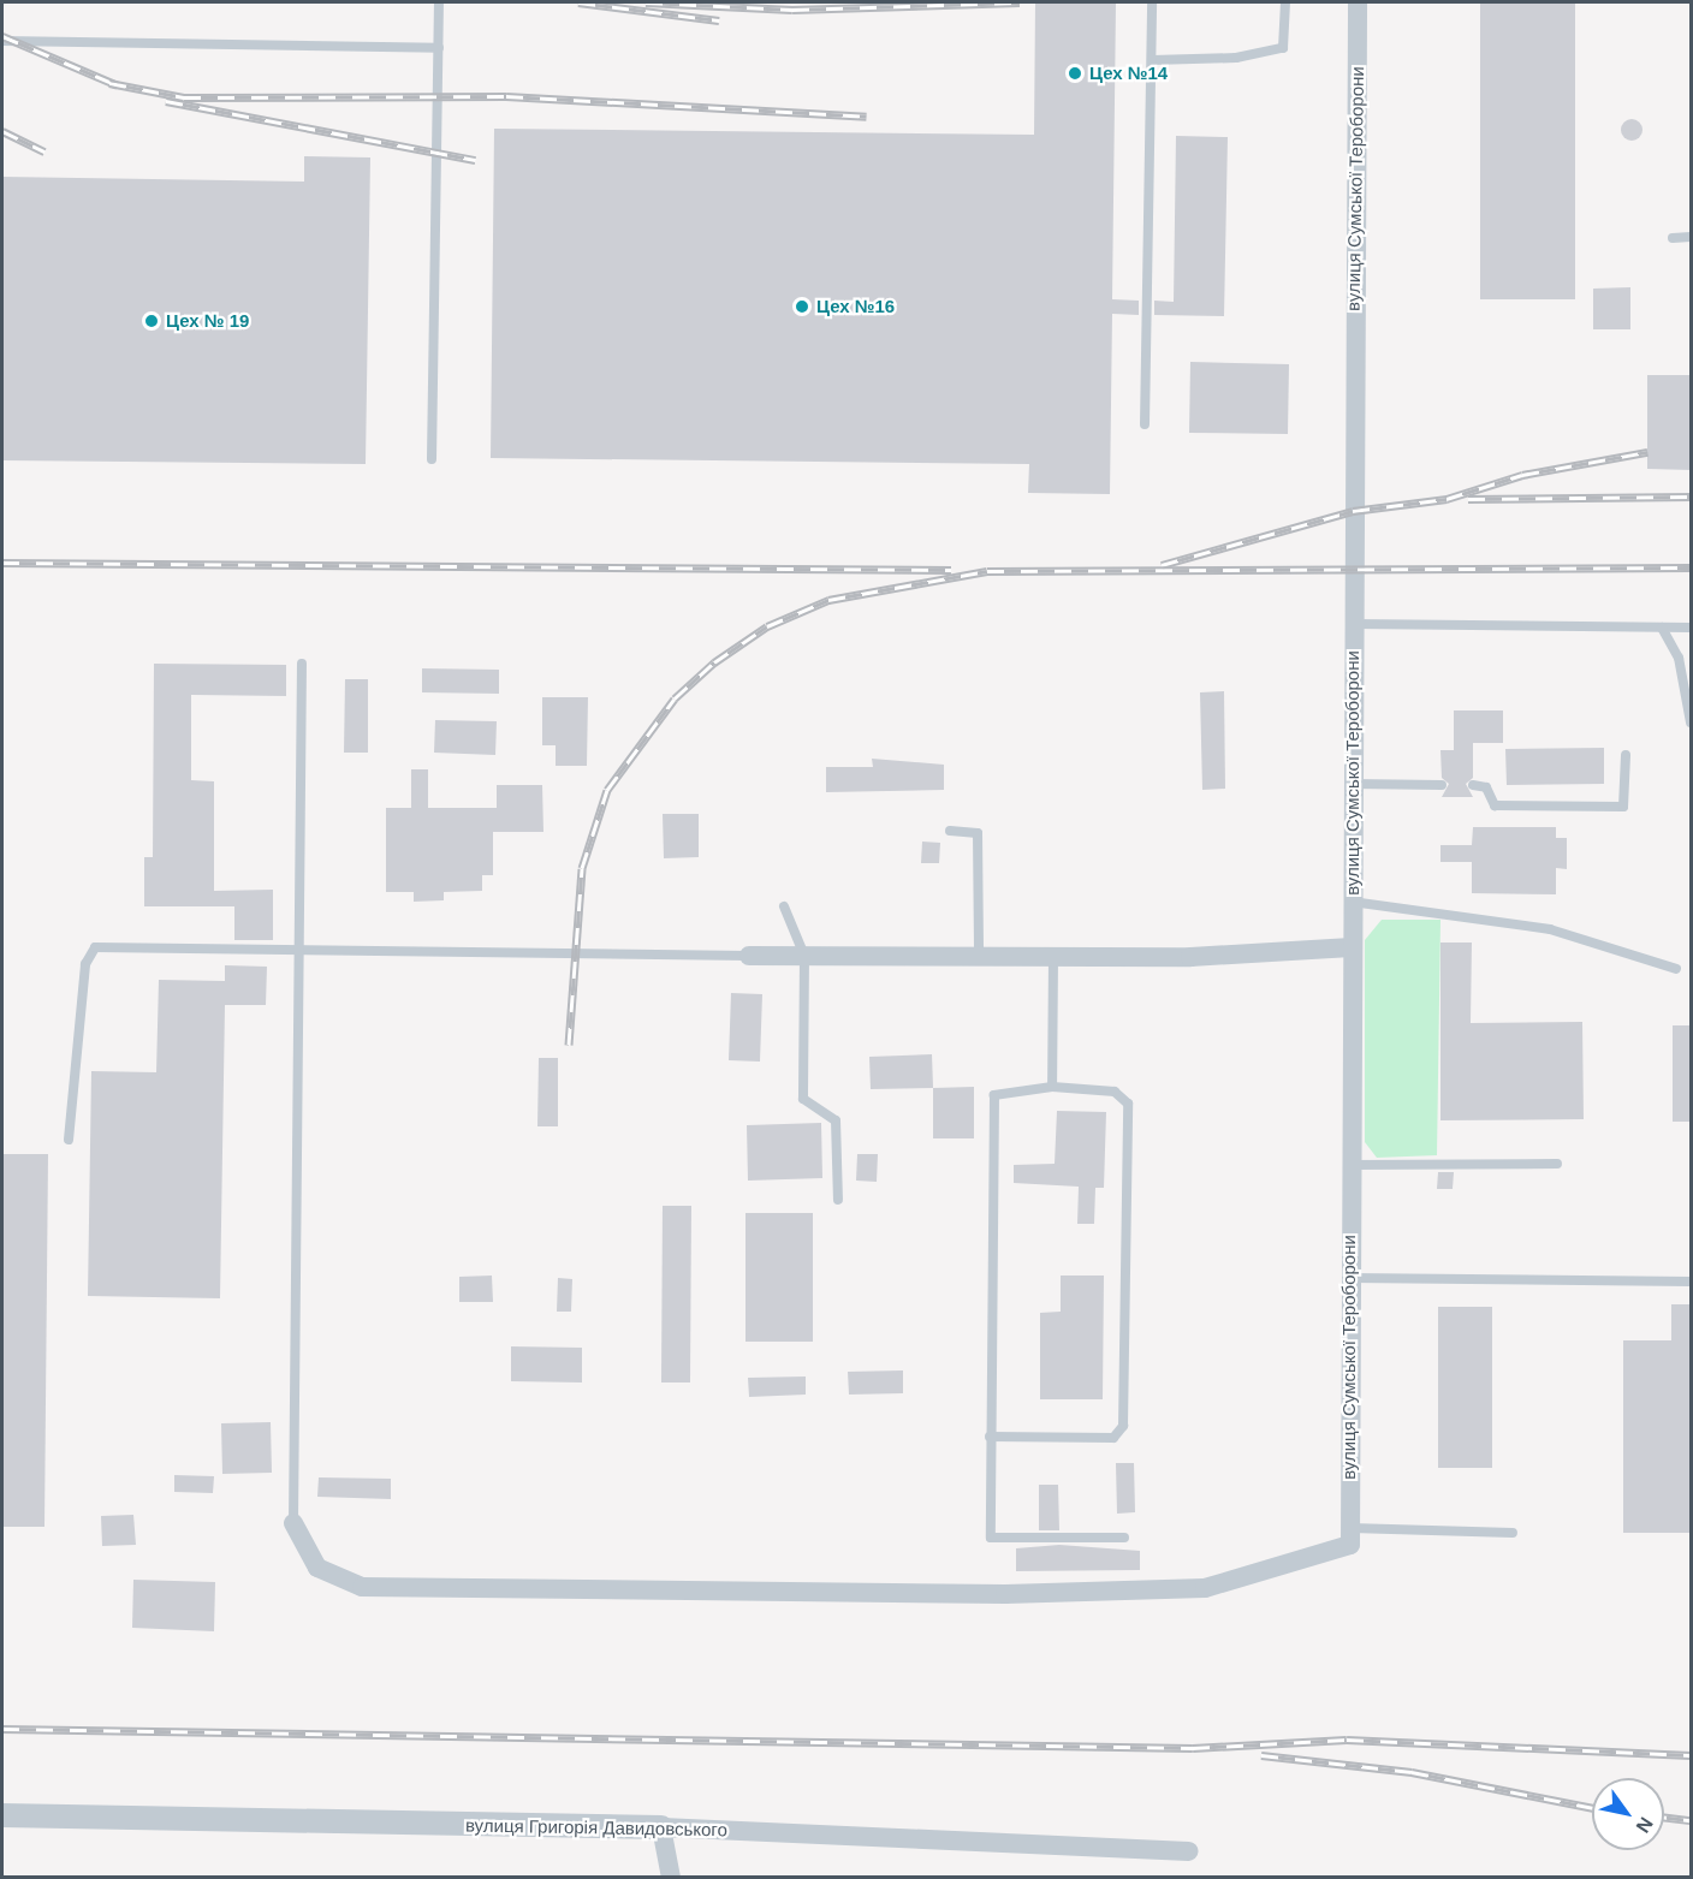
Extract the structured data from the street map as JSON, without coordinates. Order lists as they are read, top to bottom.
{
  "streets": {
    "street": ["вулиця Сумської Тероборони", "вулиця Григорія Давидовського"]
  },
  "places": ["Цех №14", "Цех №16", "Цех № 19"],
  "north": "bottom right"
}
